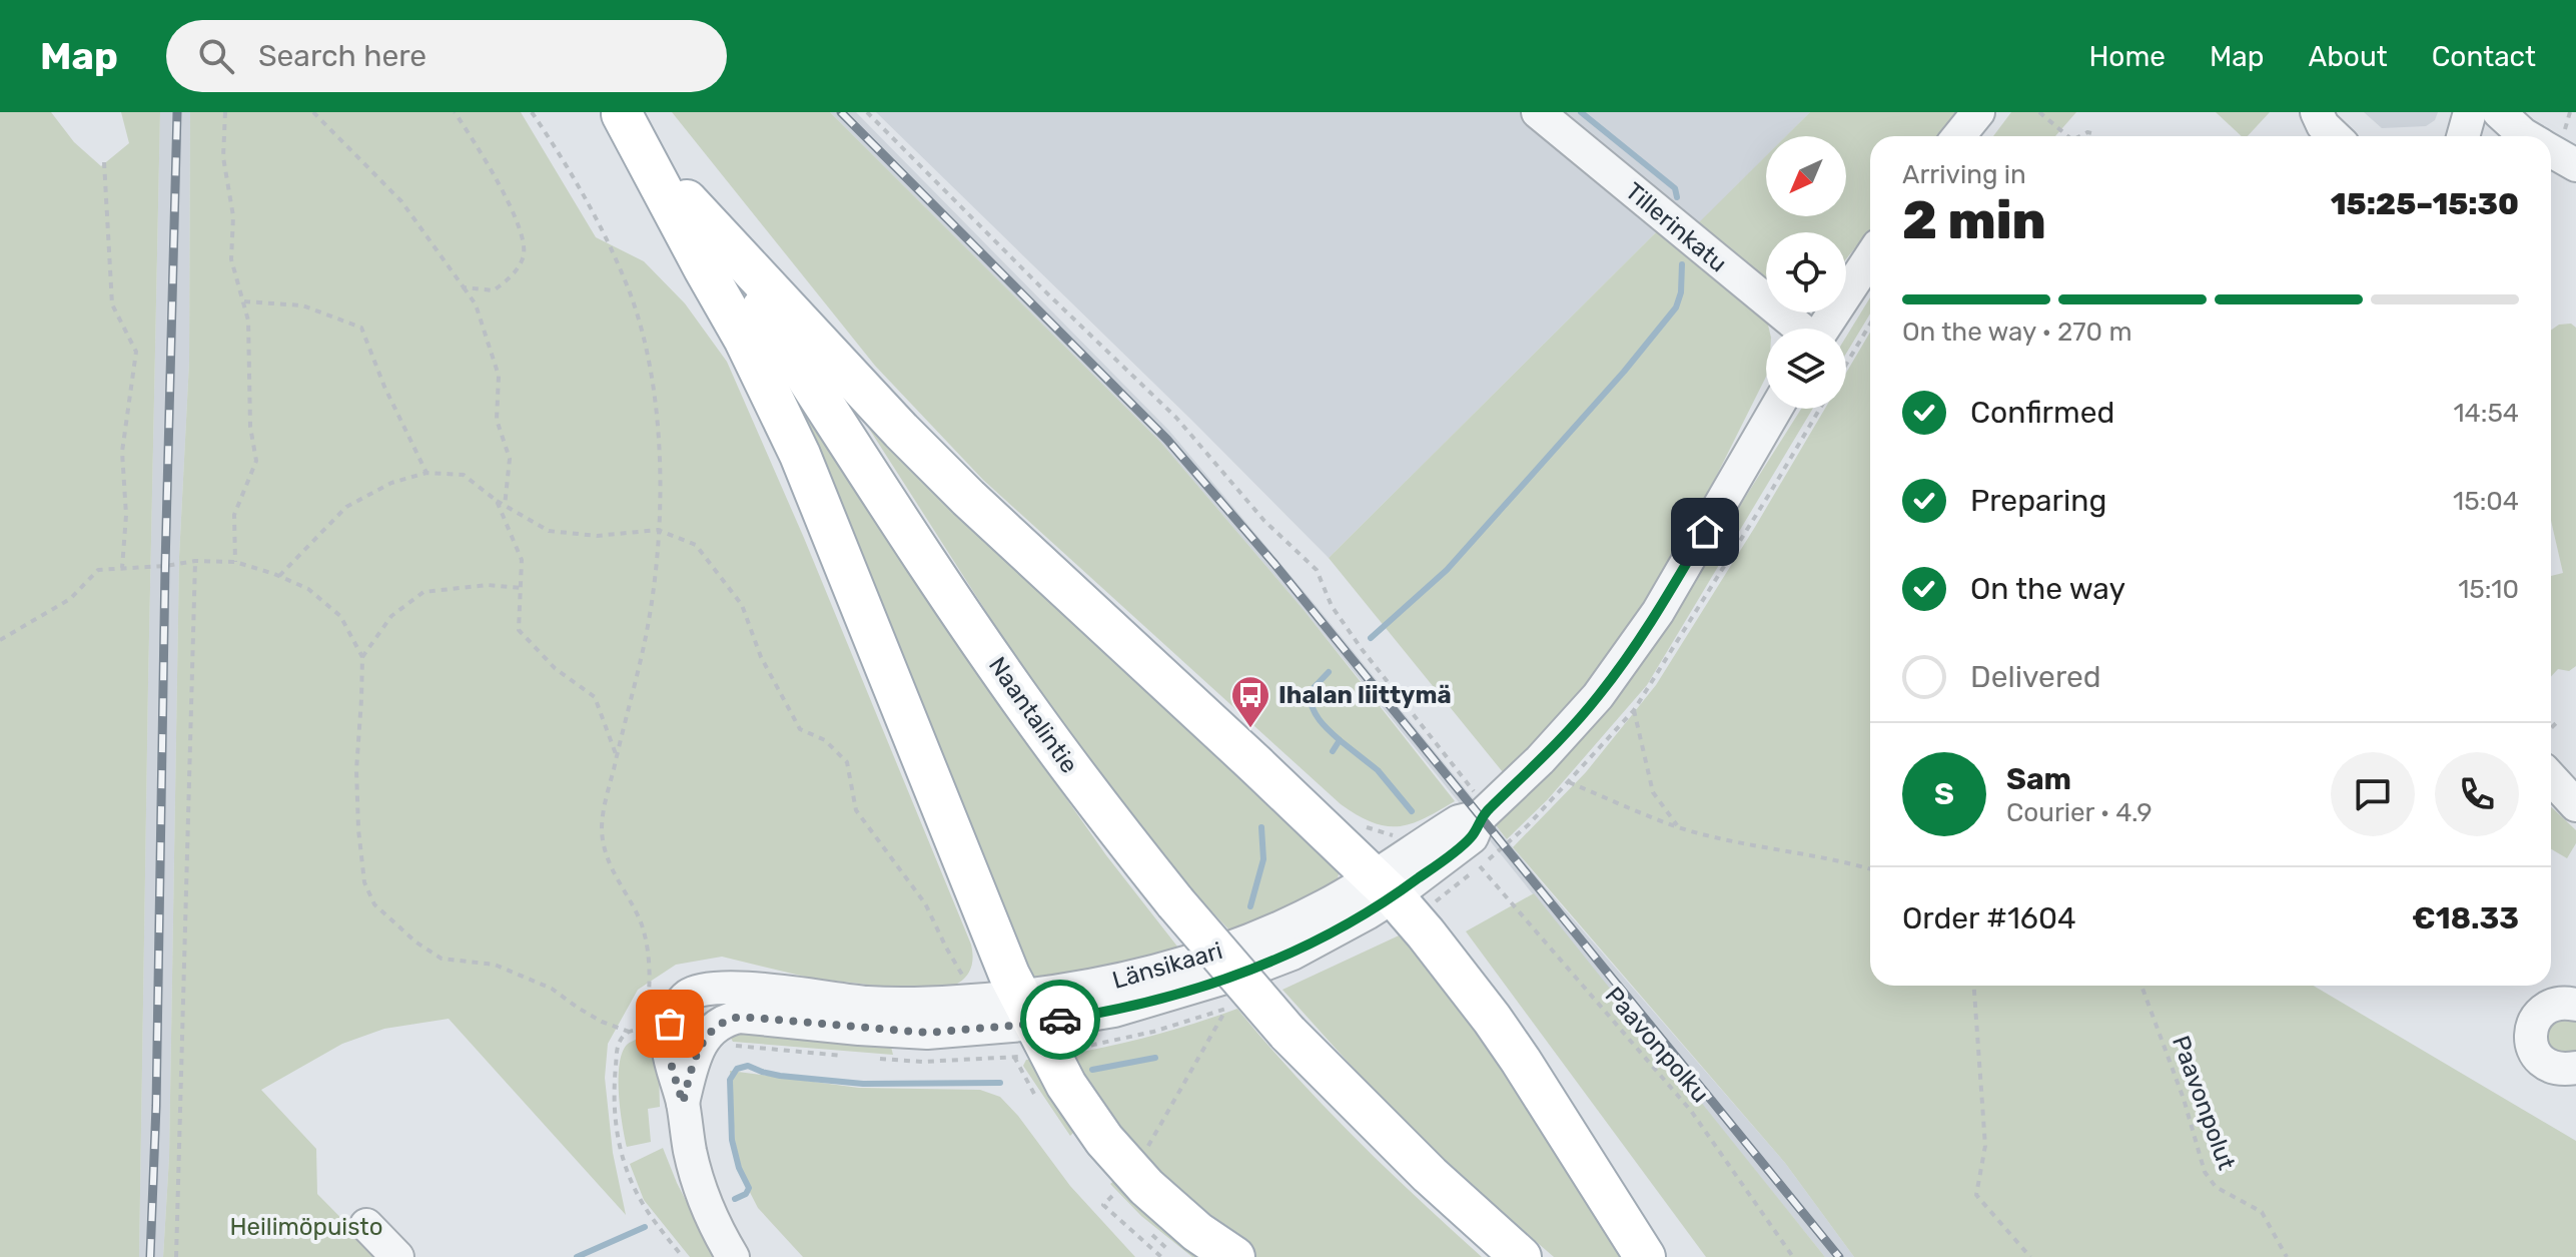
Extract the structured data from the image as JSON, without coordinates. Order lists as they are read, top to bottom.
{
  "streets": {
    "main road": ["Naantalintie"],
    "street": ["Tillerinkatu", "Länsikaari"],
    "path": ["Paavonpolku", "Paavonpolut"]
  },
  "parks": ["Heilimöpuisto"],
  "places": {
    "bus stop": ["Ihalan liittymä"]
  },
  "north": "bottom left",
  "page": {
    "header": "Map",
    "search": "Search here",
    "nav": [
      "Home",
      "Map",
      "About",
      "Contact"
    ],
    "heading": ["2 min", "Arriving in", "15:25–15:30"],
    "panel": [
      "Sam",
      "Courier · 4.9",
      "Order #1604",
      "€18.33"
    ],
    "bar": "On the way · 270 m",
    "list": [
      ["Confirmed", "14:54"],
      ["Preparing", "15:04"],
      ["On the way", "15:10"],
      "Delivered"
    ],
    "round": "S"
  }
}
